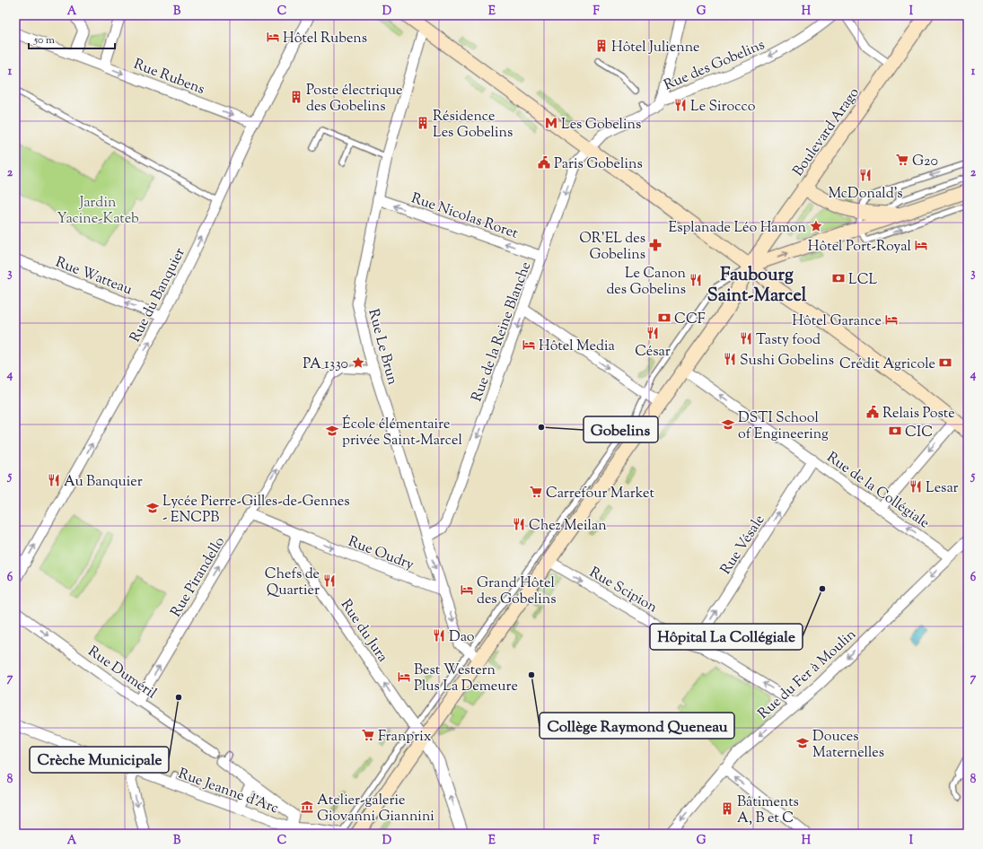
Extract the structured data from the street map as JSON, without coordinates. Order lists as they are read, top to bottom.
{
  "streets": {
    "main road": ["Boulevard Arago"],
    "street": [
      "Rue des Gobelins",
      "Rue Rubens",
      "Rue Nicolas Roret",
      "Rue Watteau",
      "Rue du Banquier",
      "Rue de la Reine Blanche",
      "Rue Le Brun",
      "Rue de la Collégiale",
      "Rue Vésale",
      "Rue Oudry",
      "Rue Pirandello",
      "Rue Scipion",
      "Rue du Jura",
      "Rue Duméril",
      "Rue du Fer à Moulin",
      "Rue Jeanne d'Arc"
    ]
  },
  "crossings": [
    ["Rue des Gobelins", "Rue de la Reine Blanche"],
    ["Rue Rubens", "Rue du Banquier"],
    ["Boulevard Arago", "Rue Le Brun"],
    ["Boulevard Arago", "Rue de la Collégiale"],
    ["Boulevard Arago", "Rue Scipion"],
    ["Boulevard Arago", "Rue du Jura"],
    ["Rue Nicolas Roret", "Rue de la Reine Blanche"],
    ["Rue Nicolas Roret", "Rue Le Brun"],
    ["Rue Watteau", "Rue du Banquier"],
    ["Rue de la Reine Blanche", "Rue Le Brun"],
    ["Rue Le Brun", "Rue Oudry"],
    ["Rue Le Brun", "Rue Pirandello"],
    ["Rue de la Collégiale", "Rue Vésale"],
    ["Rue de la Collégiale", "Rue du Fer à Moulin"],
    ["Rue Vésale", "Rue Scipion"],
    ["Rue Oudry", "Rue Pirandello"],
    ["Rue Oudry", "Rue du Jura"],
    ["Rue Pirandello", "Rue Duméril"],
    ["Rue Scipion", "Rue du Fer à Moulin"],
    ["Rue Duméril", "Rue Jeanne d'Arc"]
  ],
  "one_way": [
    "Rue des Gobelins",
    "Rue Rubens",
    "Rue Nicolas Roret",
    "Rue Watteau",
    "Rue du Banquier",
    "Rue de la Reine Blanche",
    "Rue de la Collégiale",
    "Rue Vésale",
    "Rue Oudry",
    "Rue Pirandello",
    "Rue du Jura",
    "Rue Duméril",
    "Rue du Fer à Moulin"
  ],
  "districts": ["Faubourg Saint-Marcel"],
  "parks": ["Jardin Yacine-Kateb"],
  "places": {
    "hotel": [
      "Hôtel Rubens",
      "Hôtel Port-Royal",
      "Hôtel Garance",
      "Hôtel Media",
      "Grand Hôtel des Gobelins",
      "Best Western Plus La Demeure"
    ],
    "building": [
      "Hôtel Julienne",
      "Poste électrique des Gobelins",
      "Résidence Les Gobelins",
      "Bâtiments A, B et C"
    ],
    "restaurant": [
      "Le Sirocco",
      "McDonald's",
      "Le Canon des Gobelins",
      "César",
      "Tasty food",
      "Sushi Gobelins",
      "Au Banquier",
      "Lesar",
      "Chez Meilan",
      "Chefs de Quartier",
      "Dao"
    ],
    "metro station": ["Les Gobelins"],
    "supermarket": ["G20", "Carrefour Market", "Franprix"],
    "public building": ["Paris Gobelins", "Relais Poste"],
    "place": ["Esplanade Léo Hamon", "PA_1330"],
    "pharmacy": ["OR'EL des Gobelins"],
    "bank": [
      "LCL",
      "CCF",
      "Crédit Agricole",
      "CIC"
    ],
    "school or university": [
      "DSTI School of Engineering",
      "École élémentaire privée Saint-Marcel",
      "Lycée Pierre-Gilles-de-Gennes - ENCPB",
      "Douces Maternelles"
    ],
    "other": [
      "Gobelins",
      "Hôpital La Collégiale",
      "Collège Raymond Queneau",
      "Crèche Municipale"
    ],
    "museum": ["Atelier-galerie Giovanni Giannini"]
  },
  "scale_bar": "50 m",
  "grid": {
    "columns": [
      "A",
      "B",
      "C",
      "D",
      "E",
      "F",
      "G",
      "H",
      "I"
    ],
    "rows": [
      "1",
      "2",
      "3",
      "4",
      "5",
      "6",
      "7",
      "8"
    ]
  }
}
